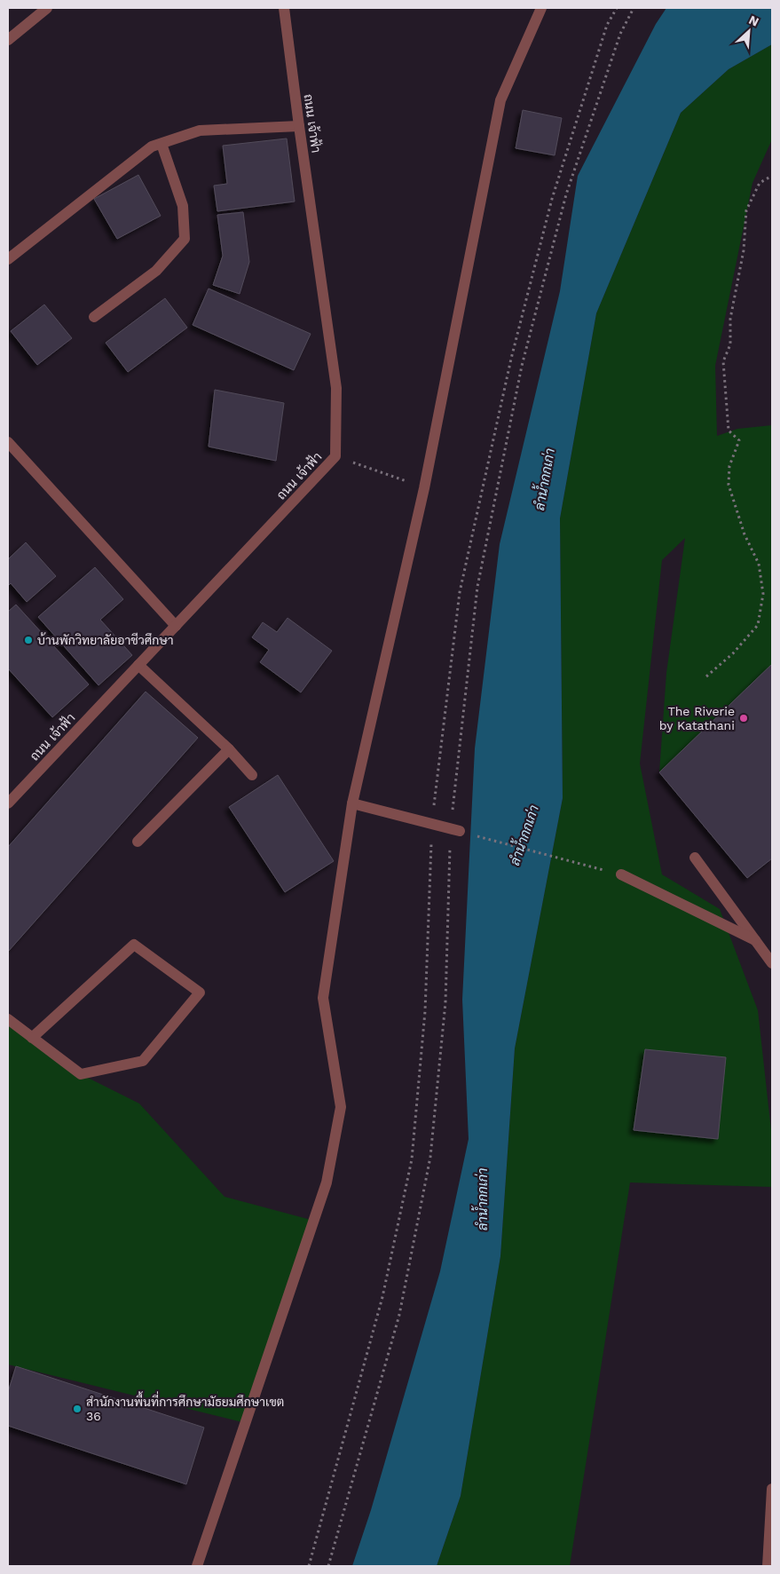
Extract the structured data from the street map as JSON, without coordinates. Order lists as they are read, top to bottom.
{
  "streets": {
    "street": ["ถนน เจ้าฟ้า"]
  },
  "water": ["ลำน้ำกกเก่า"],
  "places": ["บ้านพักวิทยาลัยอาชีวศึกษา", "The Riverie by Katathani", "สำนักงานพื้นที่การศึกษามัธยมศึกษาเขต 36"],
  "north": "top right"
}
